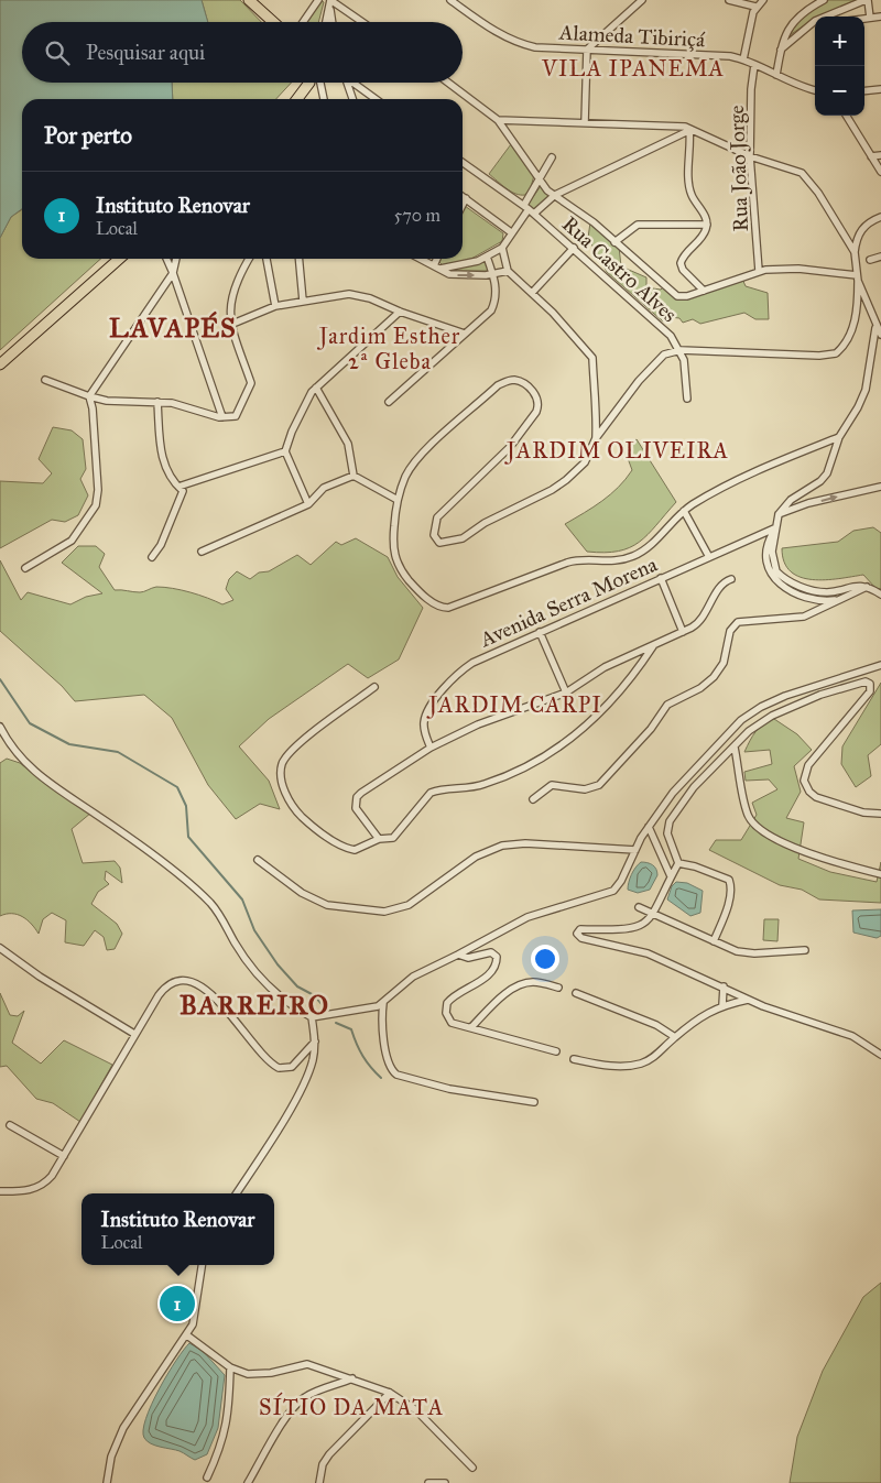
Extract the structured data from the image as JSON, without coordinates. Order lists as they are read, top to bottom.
{
  "streets": {
    "street": [
      "Alameda Tibiriçá",
      "Rua João Jorge",
      "Rua Castro Alves",
      "Avenida Serra Morena"
    ]
  },
  "crossings": [
    ["Alameda Tibiriçá", "Rua João Jorge"]
  ],
  "districts": [
    "VILA IPANEMA",
    "LAVAPÉS",
    "Jardim Esther 2ª Gleba",
    "JARDIM OLIVEIRA",
    "JARDIM CARPI",
    "BARREIRO",
    "SÍTIO DA MATA"
  ],
  "page": {
    "map_buttons": ["+", "−"],
    "search": "Pesquisar aqui",
    "heading": "Por perto",
    "list": [
      {
        "mark": "1",
        "name": "Instituto Renovar",
        "note": "Local",
        "value": "570 m"
      }
    ],
    "popup": ["Instituto Renovar", "Local"],
    "pins": "1"
  }
}
